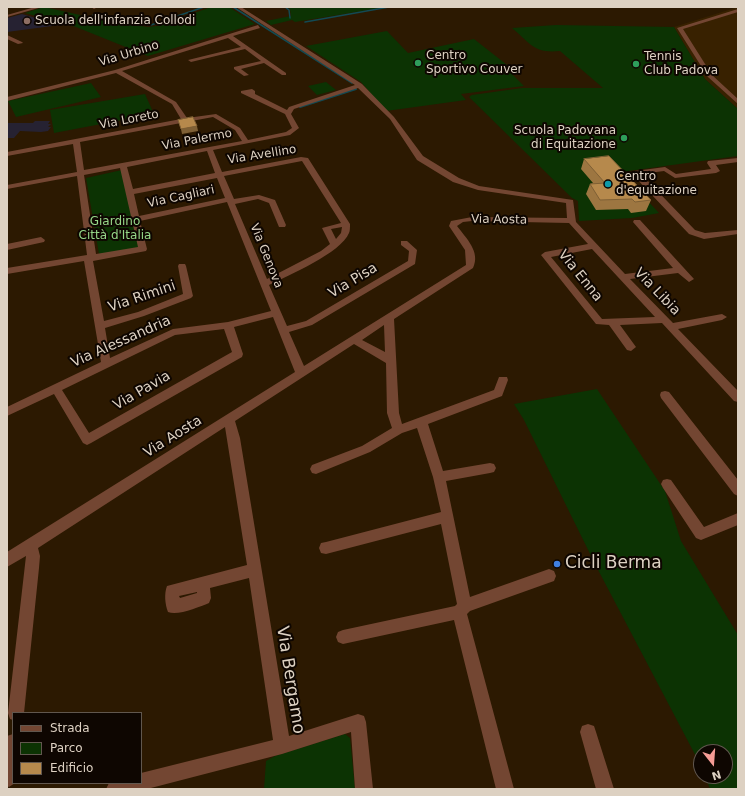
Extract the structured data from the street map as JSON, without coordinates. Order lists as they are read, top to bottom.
{
  "streets": {
    "street": [
      "Via Urbino",
      "Via Loreto",
      "Via Palermo",
      "Via Avellino",
      "Via Cagliari",
      "Via Aosta",
      "Via Genova",
      "Via Enna",
      "Via Pisa",
      "Via Libia",
      "Via Rimini",
      "Via Alessandria",
      "Via Pavia",
      "Via Bergamo"
    ]
  },
  "crossings": [
    ["Via Loreto", "Via Palermo"],
    ["Via Palermo", "Via Genova"],
    ["Via Avellino", "Via Genova"],
    ["Via Cagliari", "Via Genova"],
    ["Via Aosta", "Via Genova"],
    ["Via Aosta", "Via Libia"],
    ["Via Aosta", "Via Bergamo"],
    ["Via Genova", "Via Pisa"],
    ["Via Genova", "Via Alessandria"],
    ["Via Enna", "Via Libia"],
    ["Via Alessandria", "Via Pavia"]
  ],
  "parks": ["Giardino Città d'Italia"],
  "places": [
    "Scuola dell'infanzia Collodi",
    "Centro Sportivo Couver",
    "Tennis Club Padova",
    "Scuola Padovana di Equitazione",
    "Centro d'equitazione",
    "Cicli Berma"
  ],
  "legend": ["Strada", "Parco", "Edificio"],
  "north": "bottom"
}
